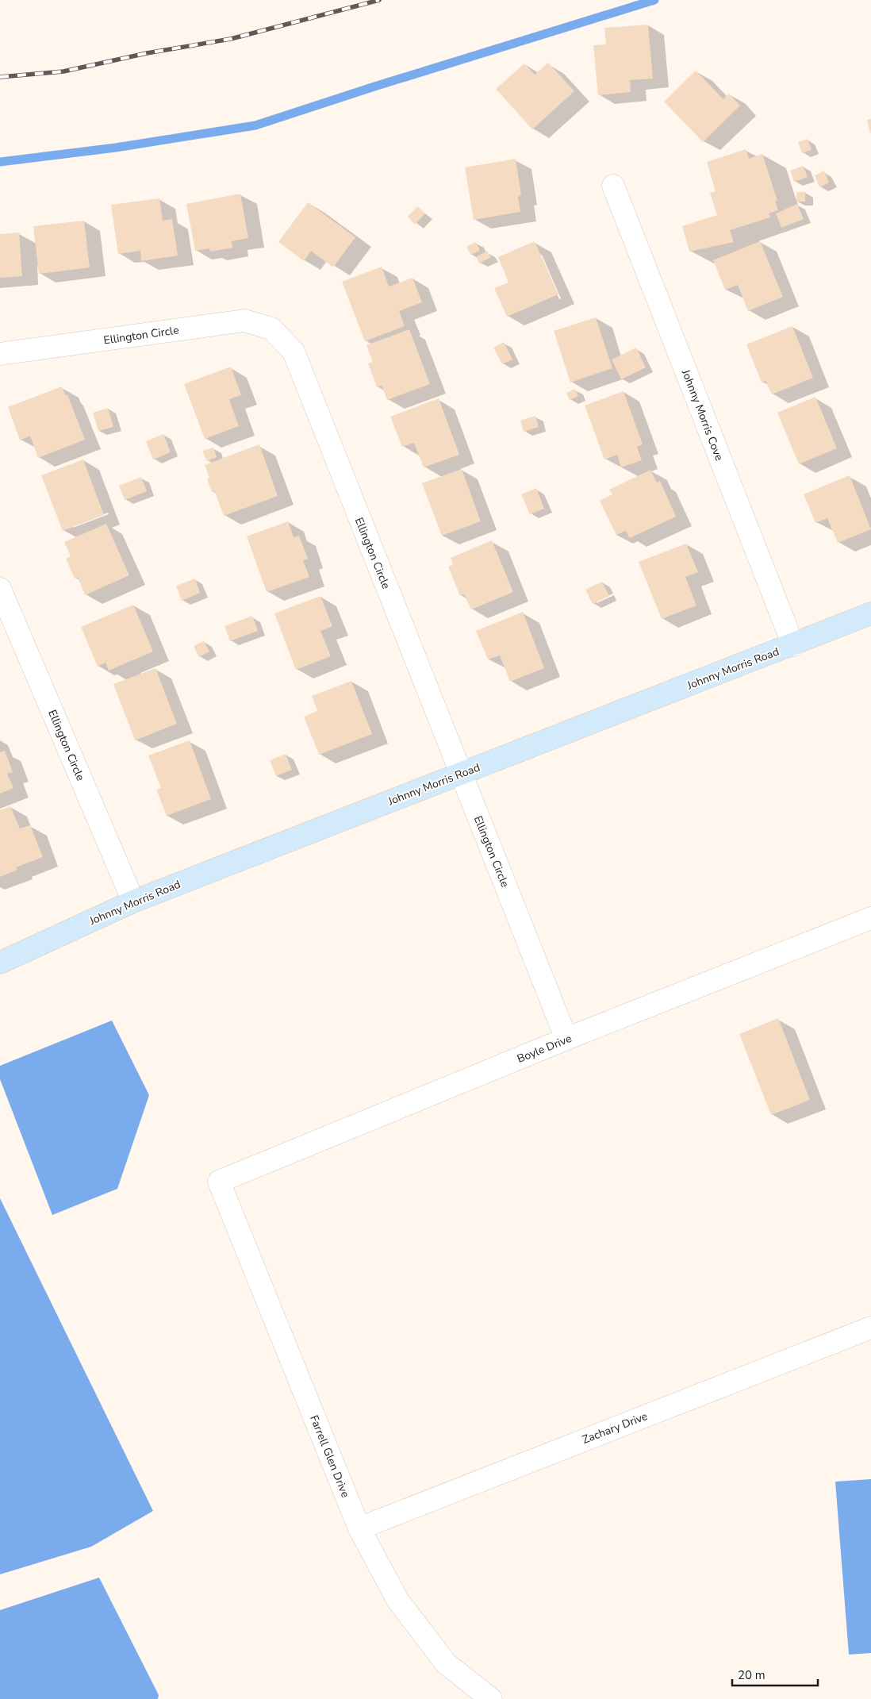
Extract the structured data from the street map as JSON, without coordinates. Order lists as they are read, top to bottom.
{
  "streets": {
    "street": [
      "Ellington Circle",
      "Johnny Morris Cove",
      "Johnny Morris Road",
      "Boyle Drive",
      "Zachary Drive",
      "Farrell Glen Drive"
    ]
  },
  "crossings": [
    ["Ellington Circle", "Johnny Morris Road"],
    ["Ellington Circle", "Boyle Drive"],
    ["Johnny Morris Cove", "Johnny Morris Road"],
    ["Boyle Drive", "Farrell Glen Drive"],
    ["Zachary Drive", "Farrell Glen Drive"]
  ],
  "scale_bar": "20 m"
}
